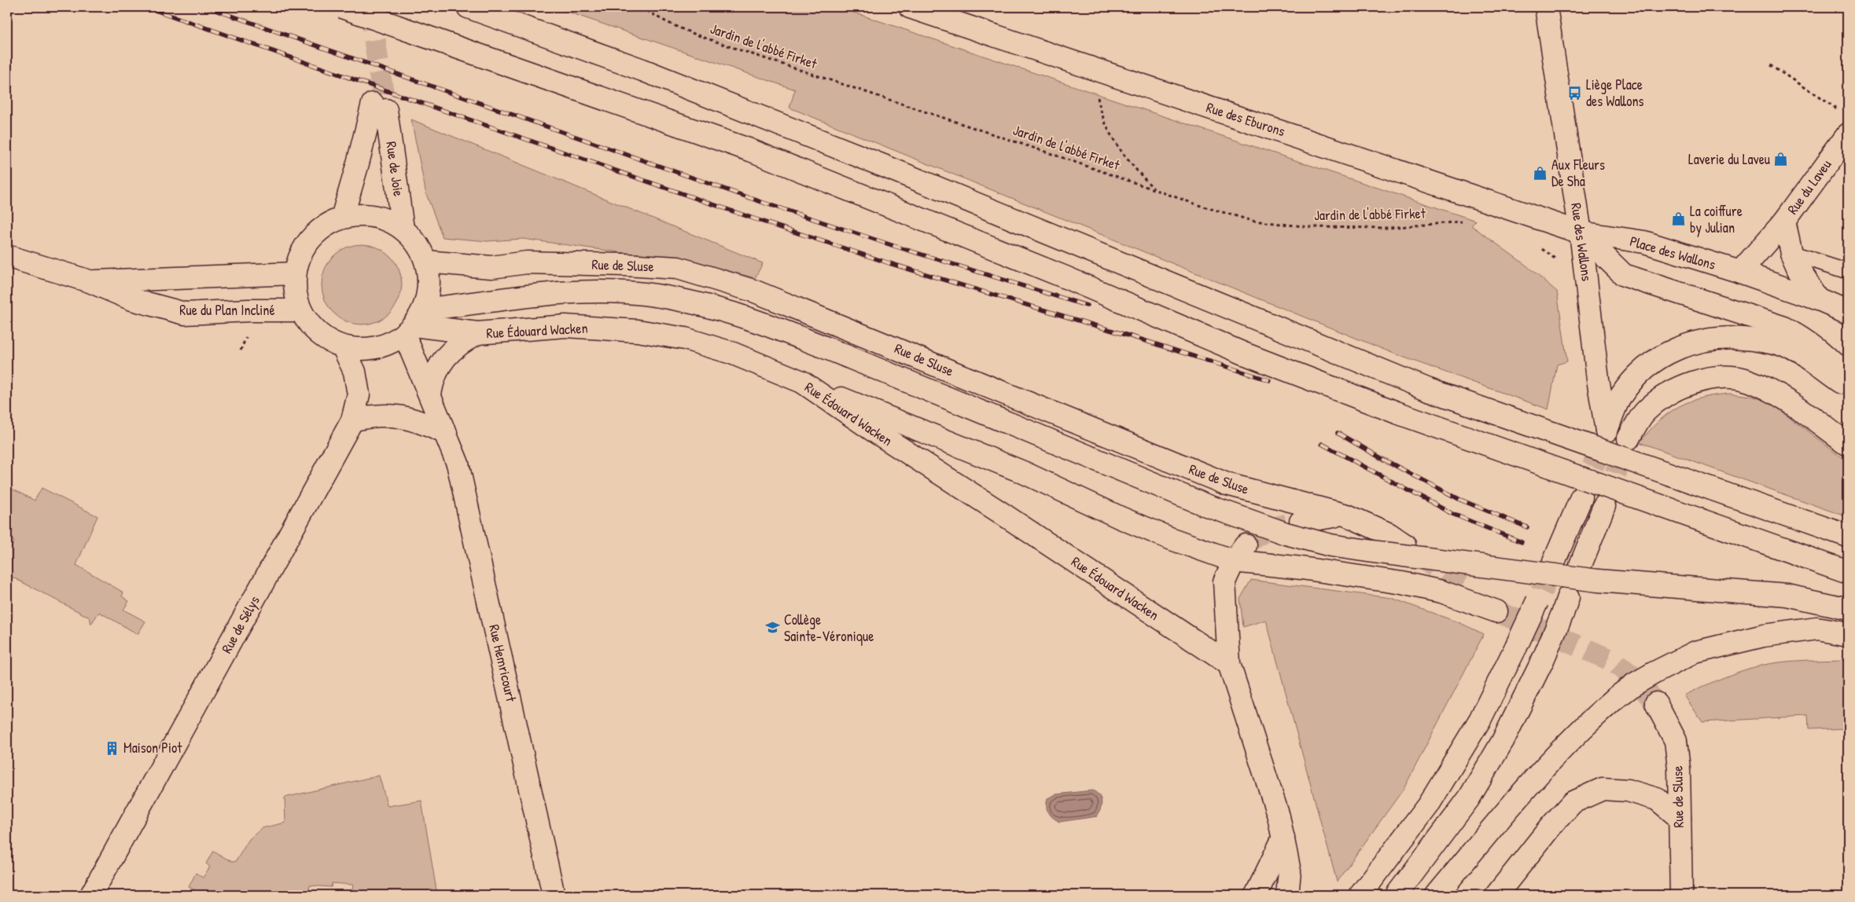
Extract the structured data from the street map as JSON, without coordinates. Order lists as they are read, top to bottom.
{
  "streets": {
    "main road": [
      "Rue des Eburons",
      "Rue de Joie",
      "Rue du Laveu",
      "Rue des Wallons",
      "Place des Wallons",
      "Rue de Sluse",
      "Rue du Plan Incliné",
      "Rue Édouard Wacken",
      "Rue de Sélys",
      "Rue Hemricourt"
    ],
    "path": ["Jardin de l'abbé Firket"]
  },
  "crossings": [
    ["Jardin de l'abbé Firket", "Rue des Eburons"],
    ["Rue des Eburons", "Rue des Wallons"],
    ["Rue des Eburons", "Place des Wallons"],
    ["Rue de Joie", "Rue de Sluse"],
    ["Rue de Joie", "Rue du Plan Incliné"],
    ["Rue de Joie", "Rue Édouard Wacken"],
    ["Rue de Joie", "Rue de Sélys"],
    ["Rue de Joie", "Rue Hemricourt"],
    ["Rue du Laveu", "Place des Wallons"],
    ["Rue des Wallons", "Place des Wallons"],
    ["Rue de Sluse", "Rue du Plan Incliné"],
    ["Rue de Sluse", "Rue Édouard Wacken"],
    ["Rue de Sluse", "Rue de Sélys"],
    ["Rue de Sluse", "Rue Hemricourt"],
    ["Rue du Plan Incliné", "Rue Édouard Wacken"],
    ["Rue du Plan Incliné", "Rue de Sélys"],
    ["Rue du Plan Incliné", "Rue Hemricourt"],
    ["Rue Édouard Wacken", "Rue de Sélys"],
    ["Rue Édouard Wacken", "Rue Hemricourt"],
    ["Rue de Sélys", "Rue Hemricourt"]
  ],
  "places": {
    "bus stop": ["Liège Place des Wallons"],
    "shop": ["Laverie du Laveu", "Aux Fleurs De Sha", "La coiffure by Julian"],
    "school or university": ["Collège Sainte-Véronique"],
    "building": ["Maison Piot"]
  }
}
